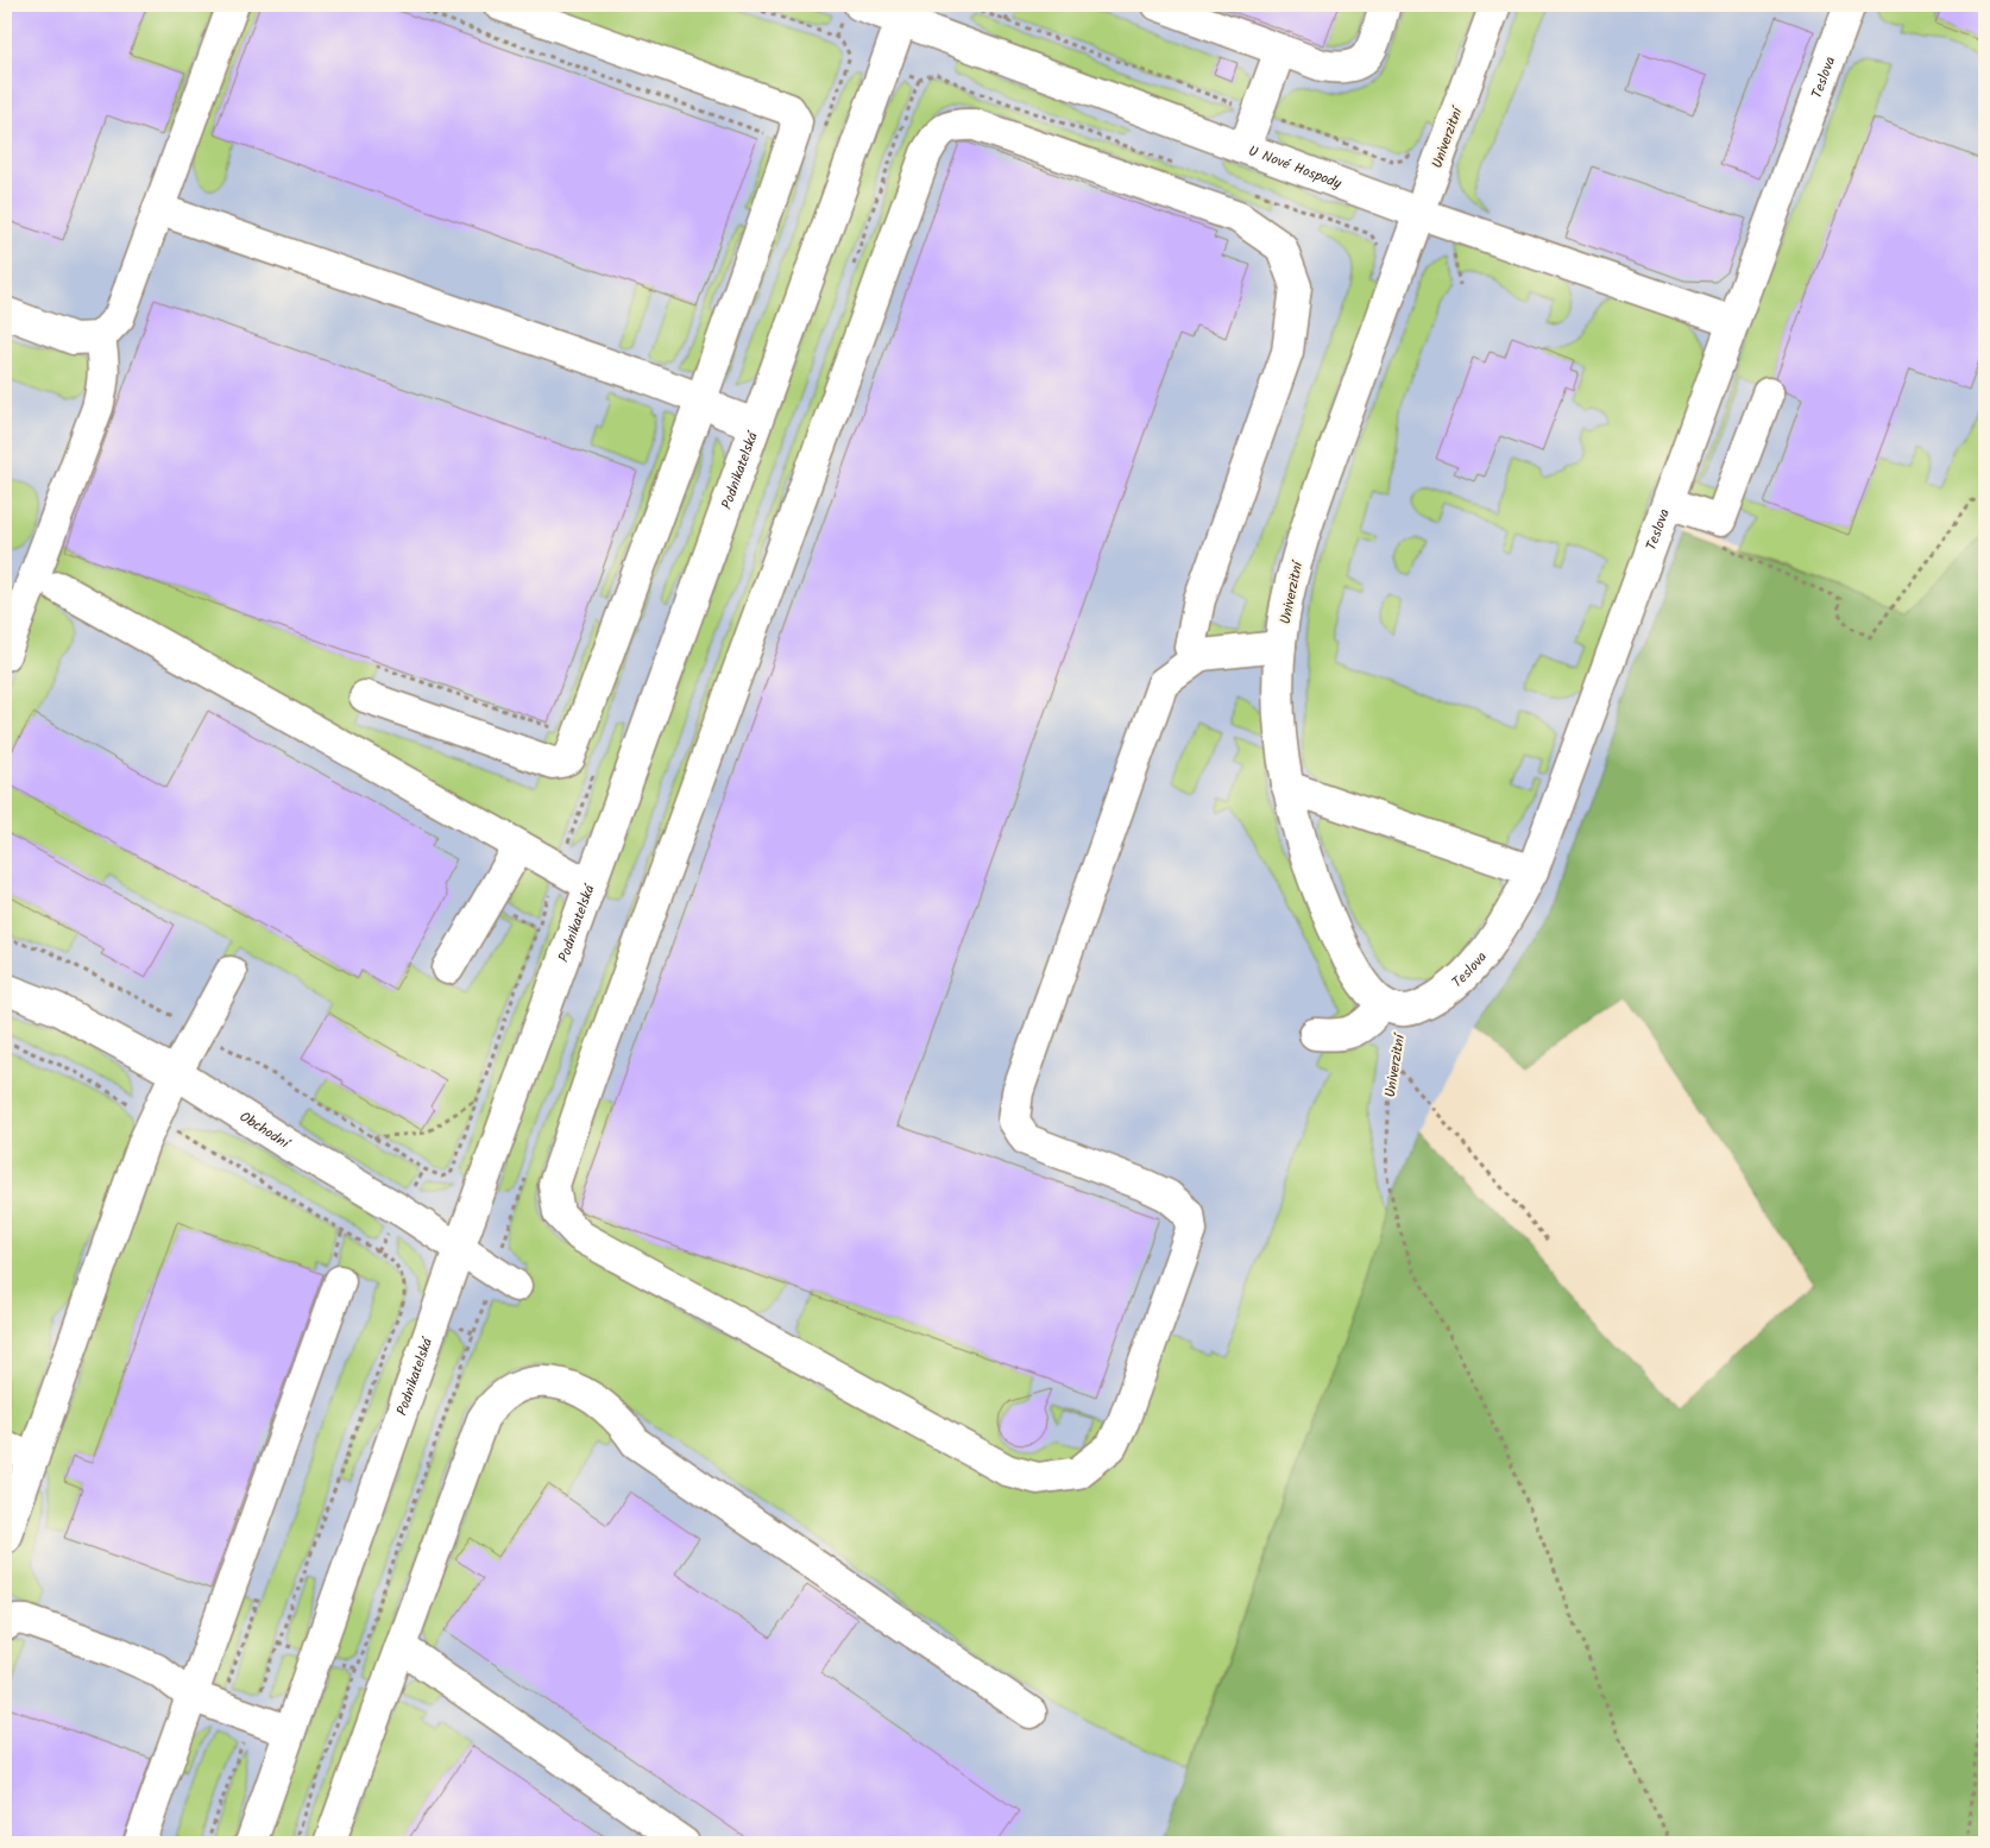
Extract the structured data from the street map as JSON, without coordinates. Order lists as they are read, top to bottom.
{
  "streets": {
    "street": [
      "Teslova",
      "Univerzitní",
      "U Nové Hospody",
      "Podnikatelská",
      "Obchodní"
    ]
  },
  "crossings": [
    ["Teslova", "Univerzitní"],
    ["Teslova", "U Nové Hospody"],
    ["Univerzitní", "U Nové Hospody"],
    ["U Nové Hospody", "Podnikatelská"],
    ["Podnikatelská", "Obchodní"]
  ]
}
